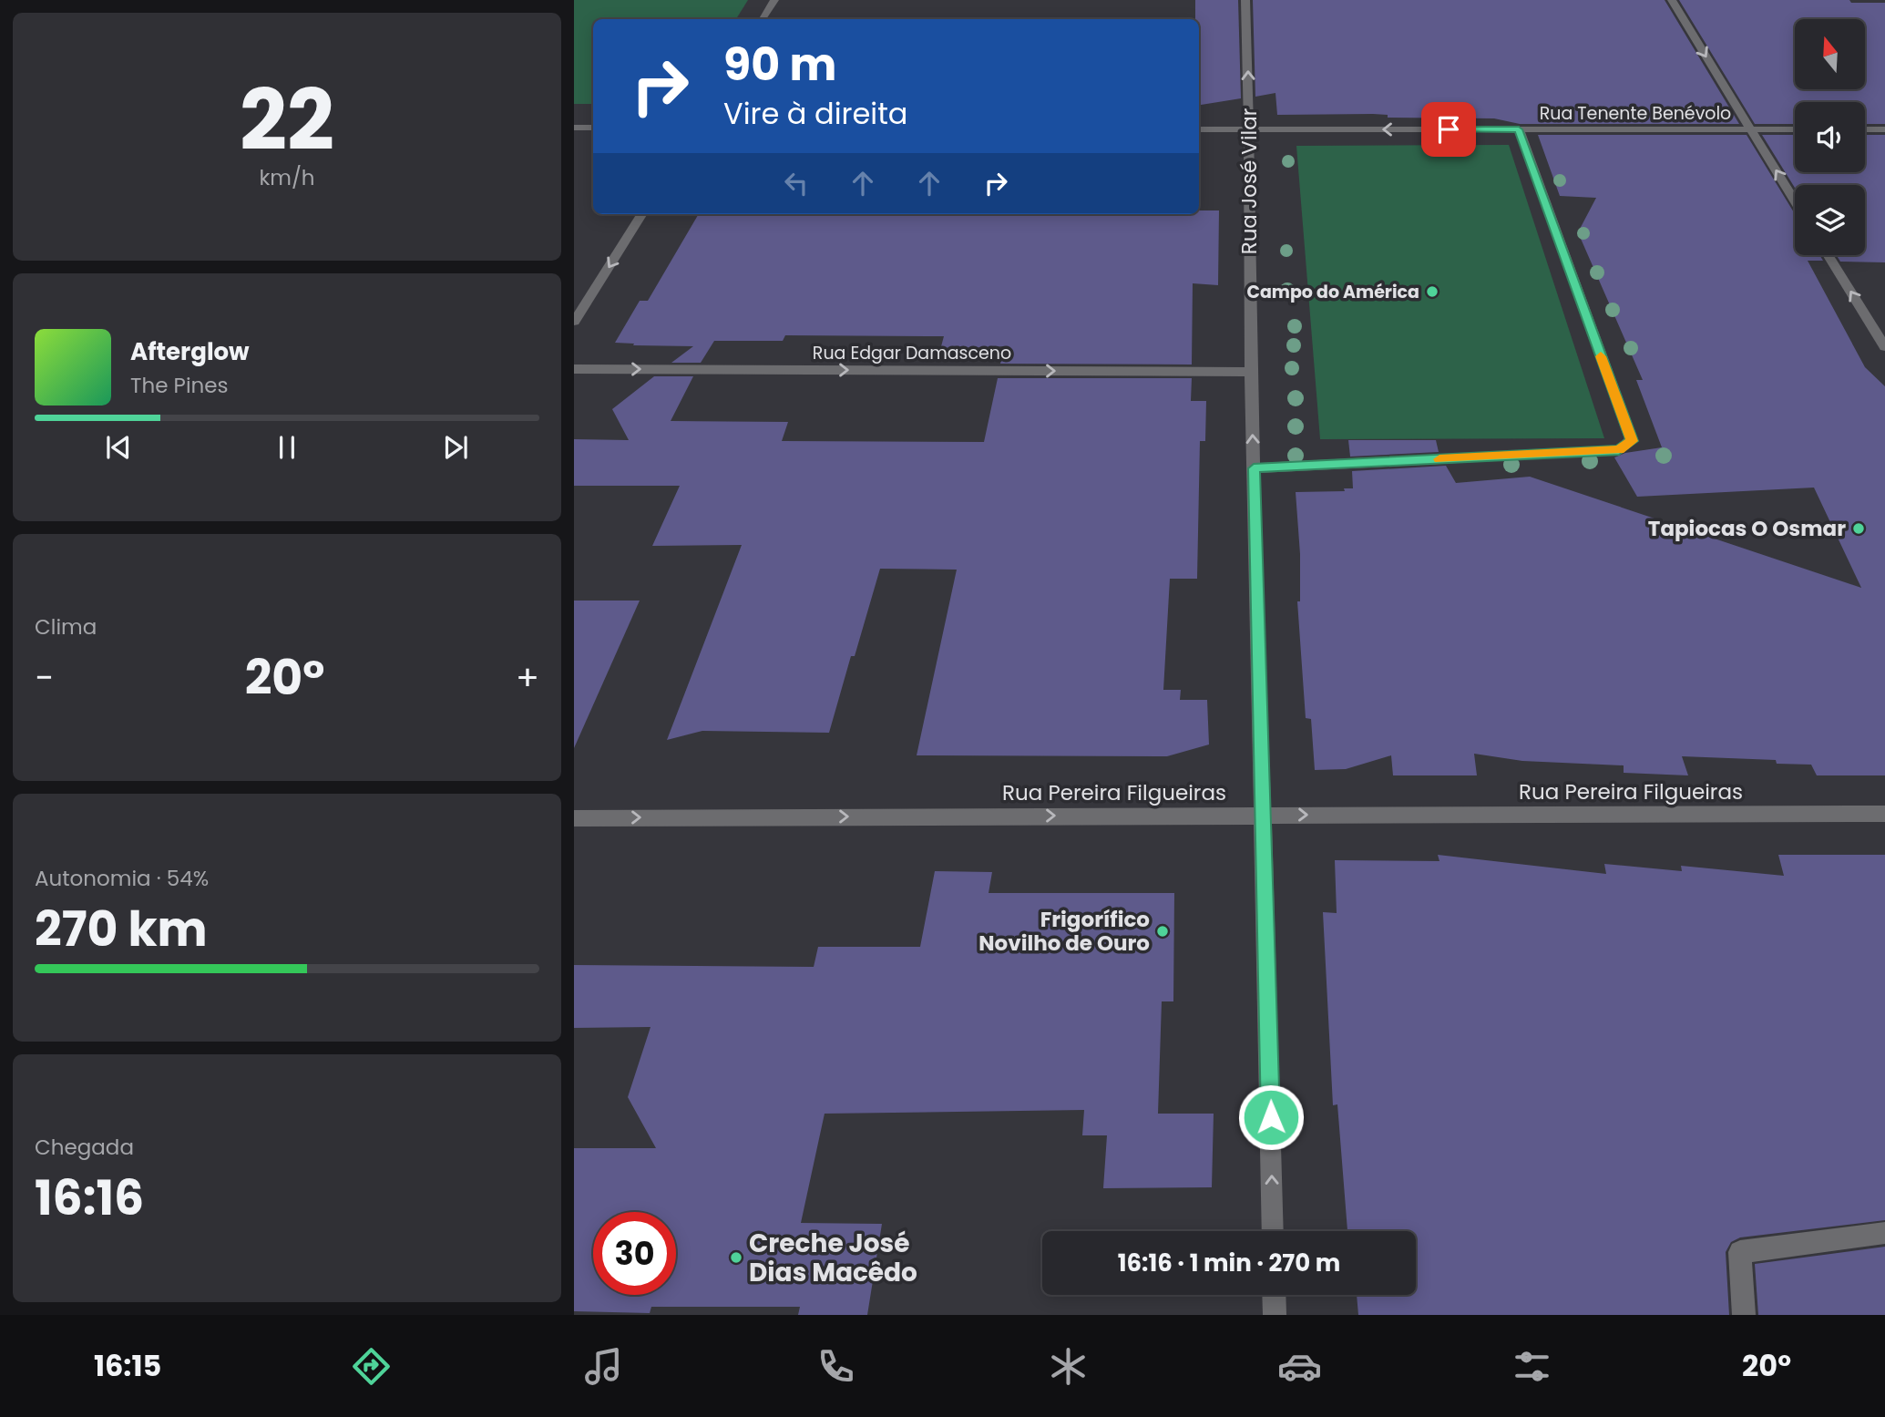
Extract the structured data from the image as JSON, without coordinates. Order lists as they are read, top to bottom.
{
  "streets": {
    "street": [
      "Rua Tenente Benévolo",
      "Rua José Vilar",
      "Rua Edgar Damasceno",
      "Rua Pereira Filgueiras"
    ]
  },
  "crossings": [
    ["Rua Tenente Benévolo", "Rua José Vilar"],
    ["Rua José Vilar", "Rua Edgar Damasceno"],
    ["Rua José Vilar", "Rua Pereira Filgueiras"]
  ],
  "one_way": [
    "Rua Tenente Benévolo",
    "Rua José Vilar",
    "Rua Edgar Damasceno",
    "Rua Pereira Filgueiras"
  ],
  "places": [
    "Campo do América",
    "Tapiocas O Osmar",
    "Frigorífico Novilho de Ouro",
    "Creche José Dias Macêdo"
  ],
  "north": "top",
  "page": {
    "tile": [
      ["22", "km/h"],
      "Clima",
      ["Autonomia · 54%", "270 km"],
      ["Chegada", "16:16"]
    ],
    "turn": ["90 m", "Vire à direita"],
    "song": ["Afterglow", "The Pines"],
    "heat": ["−", "20°", "+"],
    "limit": "30",
    "trip": "16:16 · 1 min · 270 m",
    "tabs": ["16:15", "20°"]
  }
}
